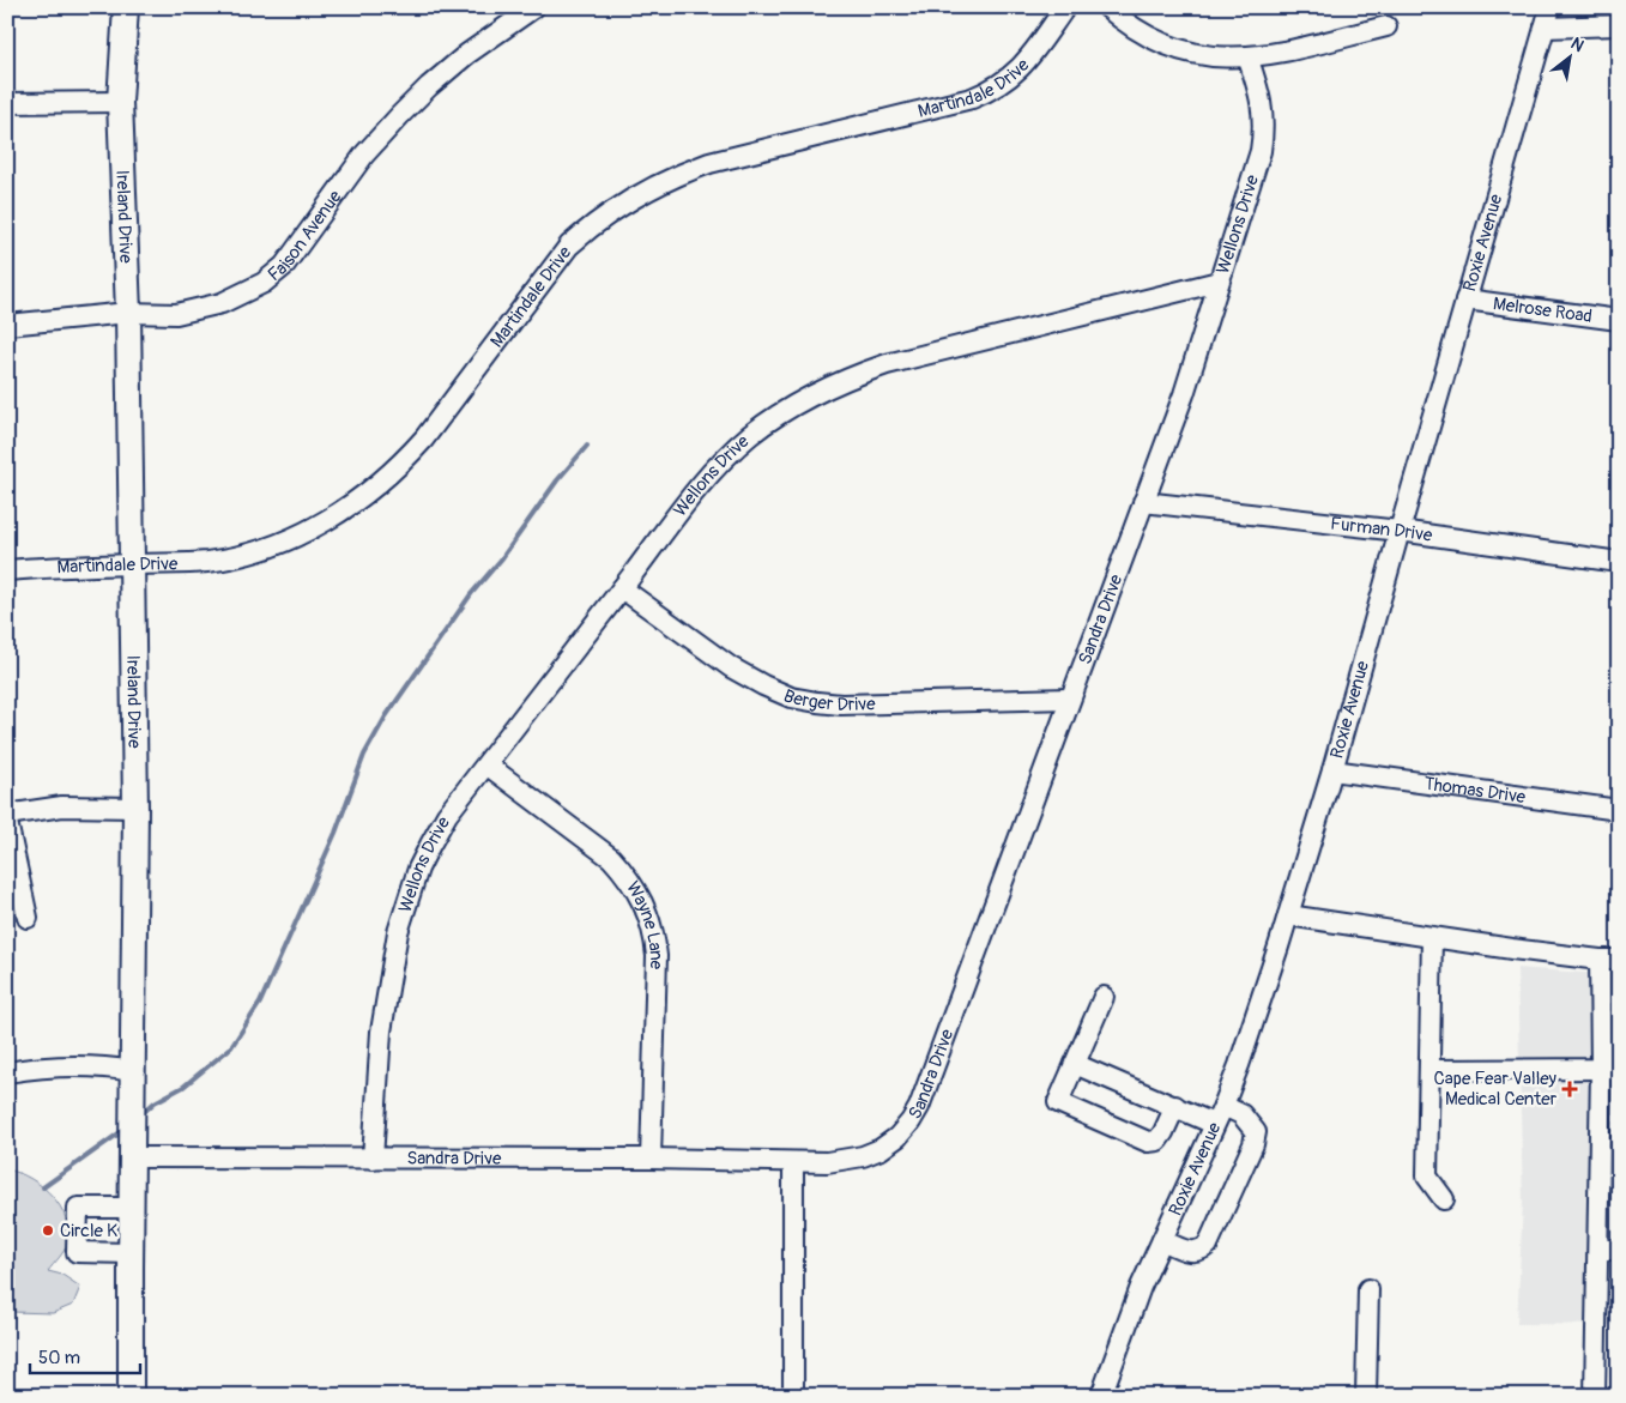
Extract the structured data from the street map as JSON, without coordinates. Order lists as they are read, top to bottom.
{
  "streets": {
    "main road": ["Ireland Drive"],
    "street": [
      "Martindale Drive",
      "Wellons Drive",
      "Faison Avenue",
      "Roxie Avenue",
      "Melrose Road",
      "Furman Drive",
      "Sandra Drive",
      "Berger Drive",
      "Thomas Drive",
      "Wayne Lane"
    ]
  },
  "crossings": [
    ["Martindale Drive", "Ireland Drive"],
    ["Ireland Drive", "Faison Avenue"],
    ["Ireland Drive", "Sandra Drive"],
    ["Wellons Drive", "Sandra Drive"],
    ["Wellons Drive", "Berger Drive"],
    ["Wellons Drive", "Wayne Lane"],
    ["Roxie Avenue", "Melrose Road"],
    ["Roxie Avenue", "Furman Drive"],
    ["Roxie Avenue", "Thomas Drive"],
    ["Furman Drive", "Sandra Drive"],
    ["Sandra Drive", "Berger Drive"],
    ["Sandra Drive", "Wayne Lane"]
  ],
  "places": {
    "health": ["Cape Fear Valley Medical Center"],
    "other": ["Circle K"]
  },
  "scale_bar": "50 m",
  "north": "top right"
}
